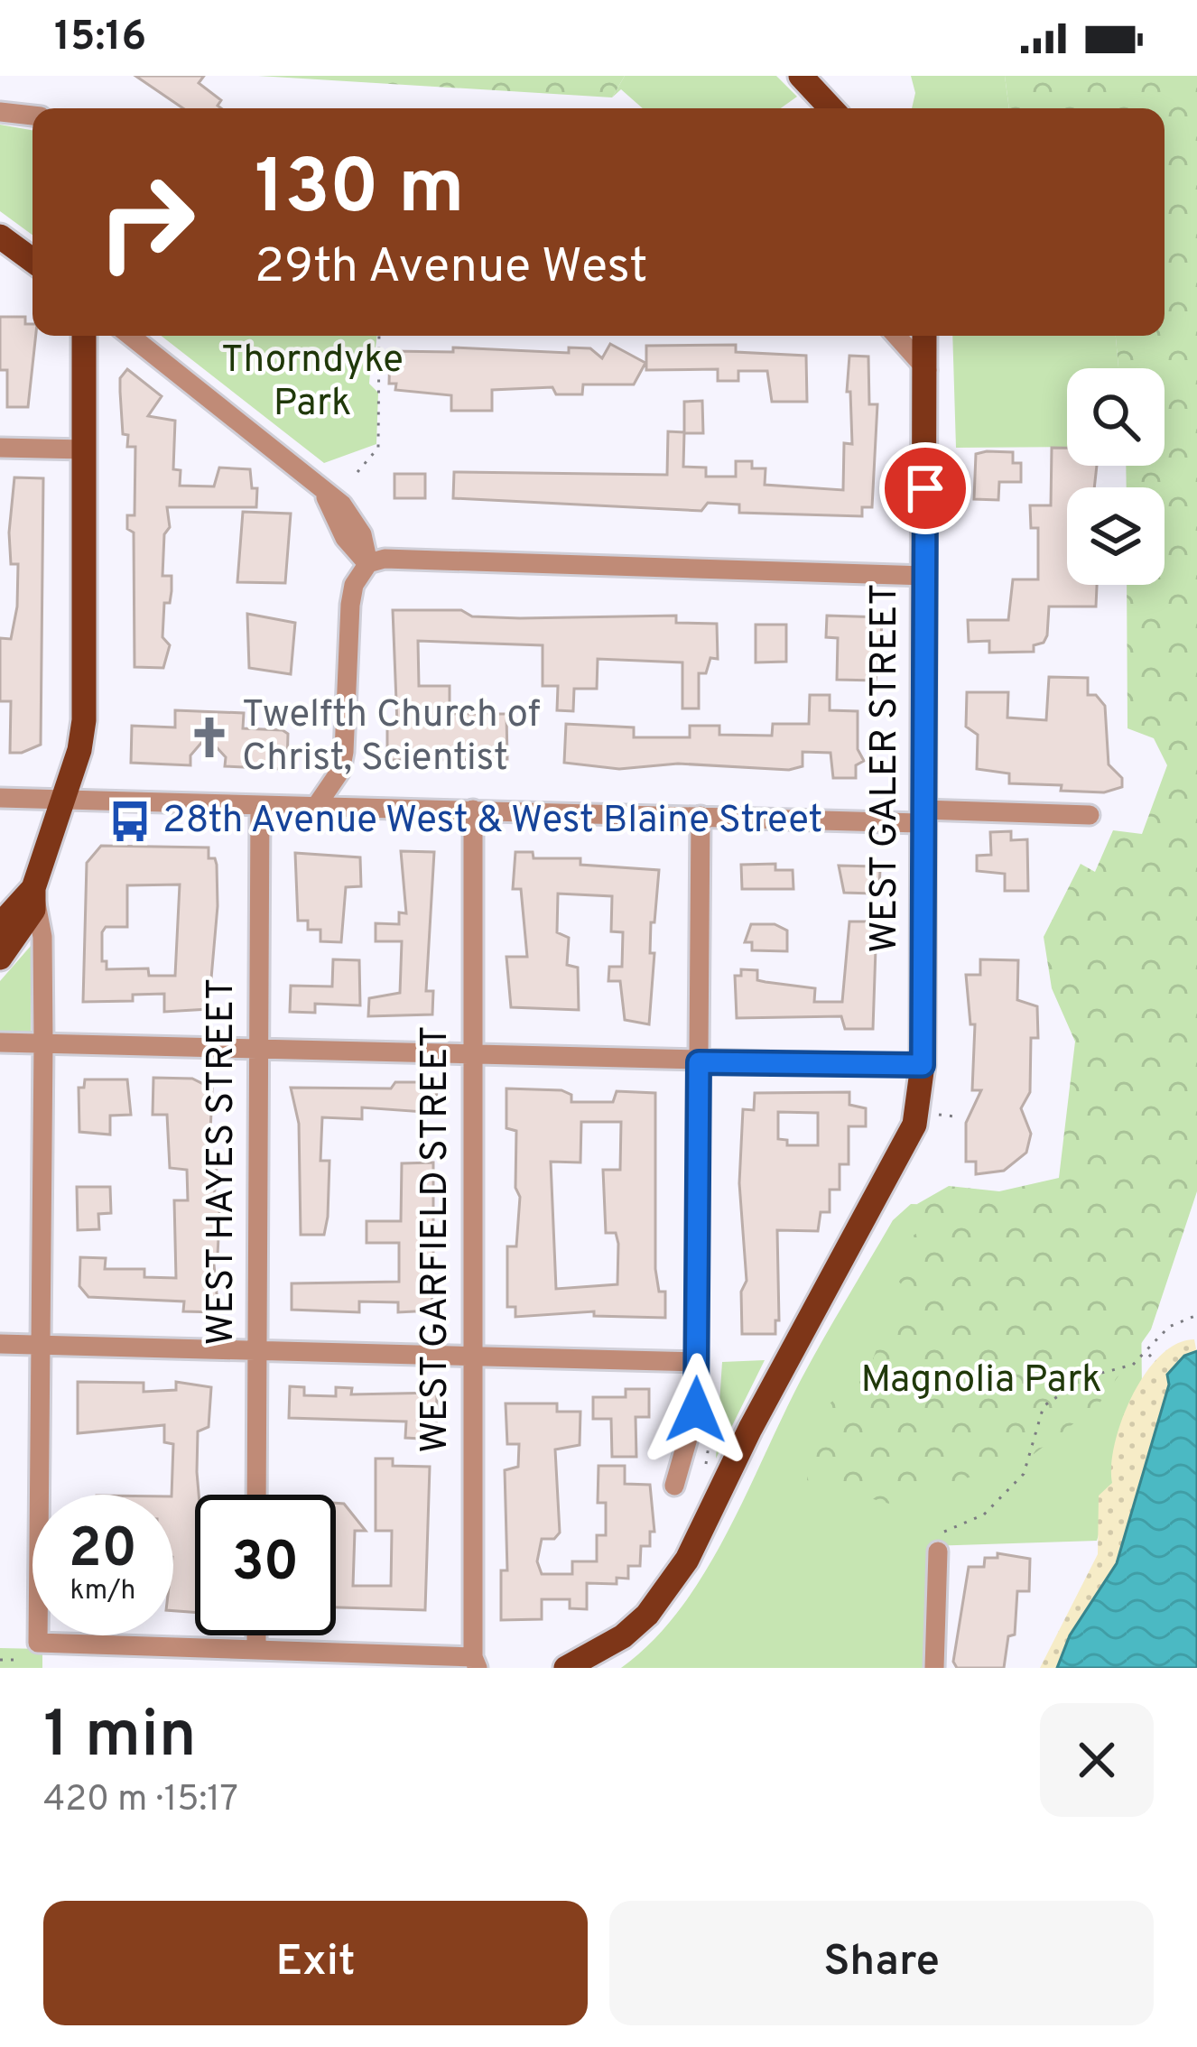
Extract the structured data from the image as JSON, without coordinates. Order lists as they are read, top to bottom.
{
  "streets": {
    "main road": ["WEST GALER STREET"],
    "street": ["WEST HAYES STREET", "WEST GARFIELD STREET"]
  },
  "parks": ["Thorndyke Park", "Magnolia Park"],
  "places": {
    "church": ["Twelfth Church of Christ, Scientist"],
    "bus stop": ["28th Avenue West & West Blaine Street"]
  },
  "page": {
    "status": "15:16",
    "turn": ["130 m", "29th Avenue West"],
    "speed": "20 km/h",
    "limit": "30",
    "heading": ["1 min", "420 m · 15:17"],
    "buttons": ["Exit", "Share"]
  }
}
